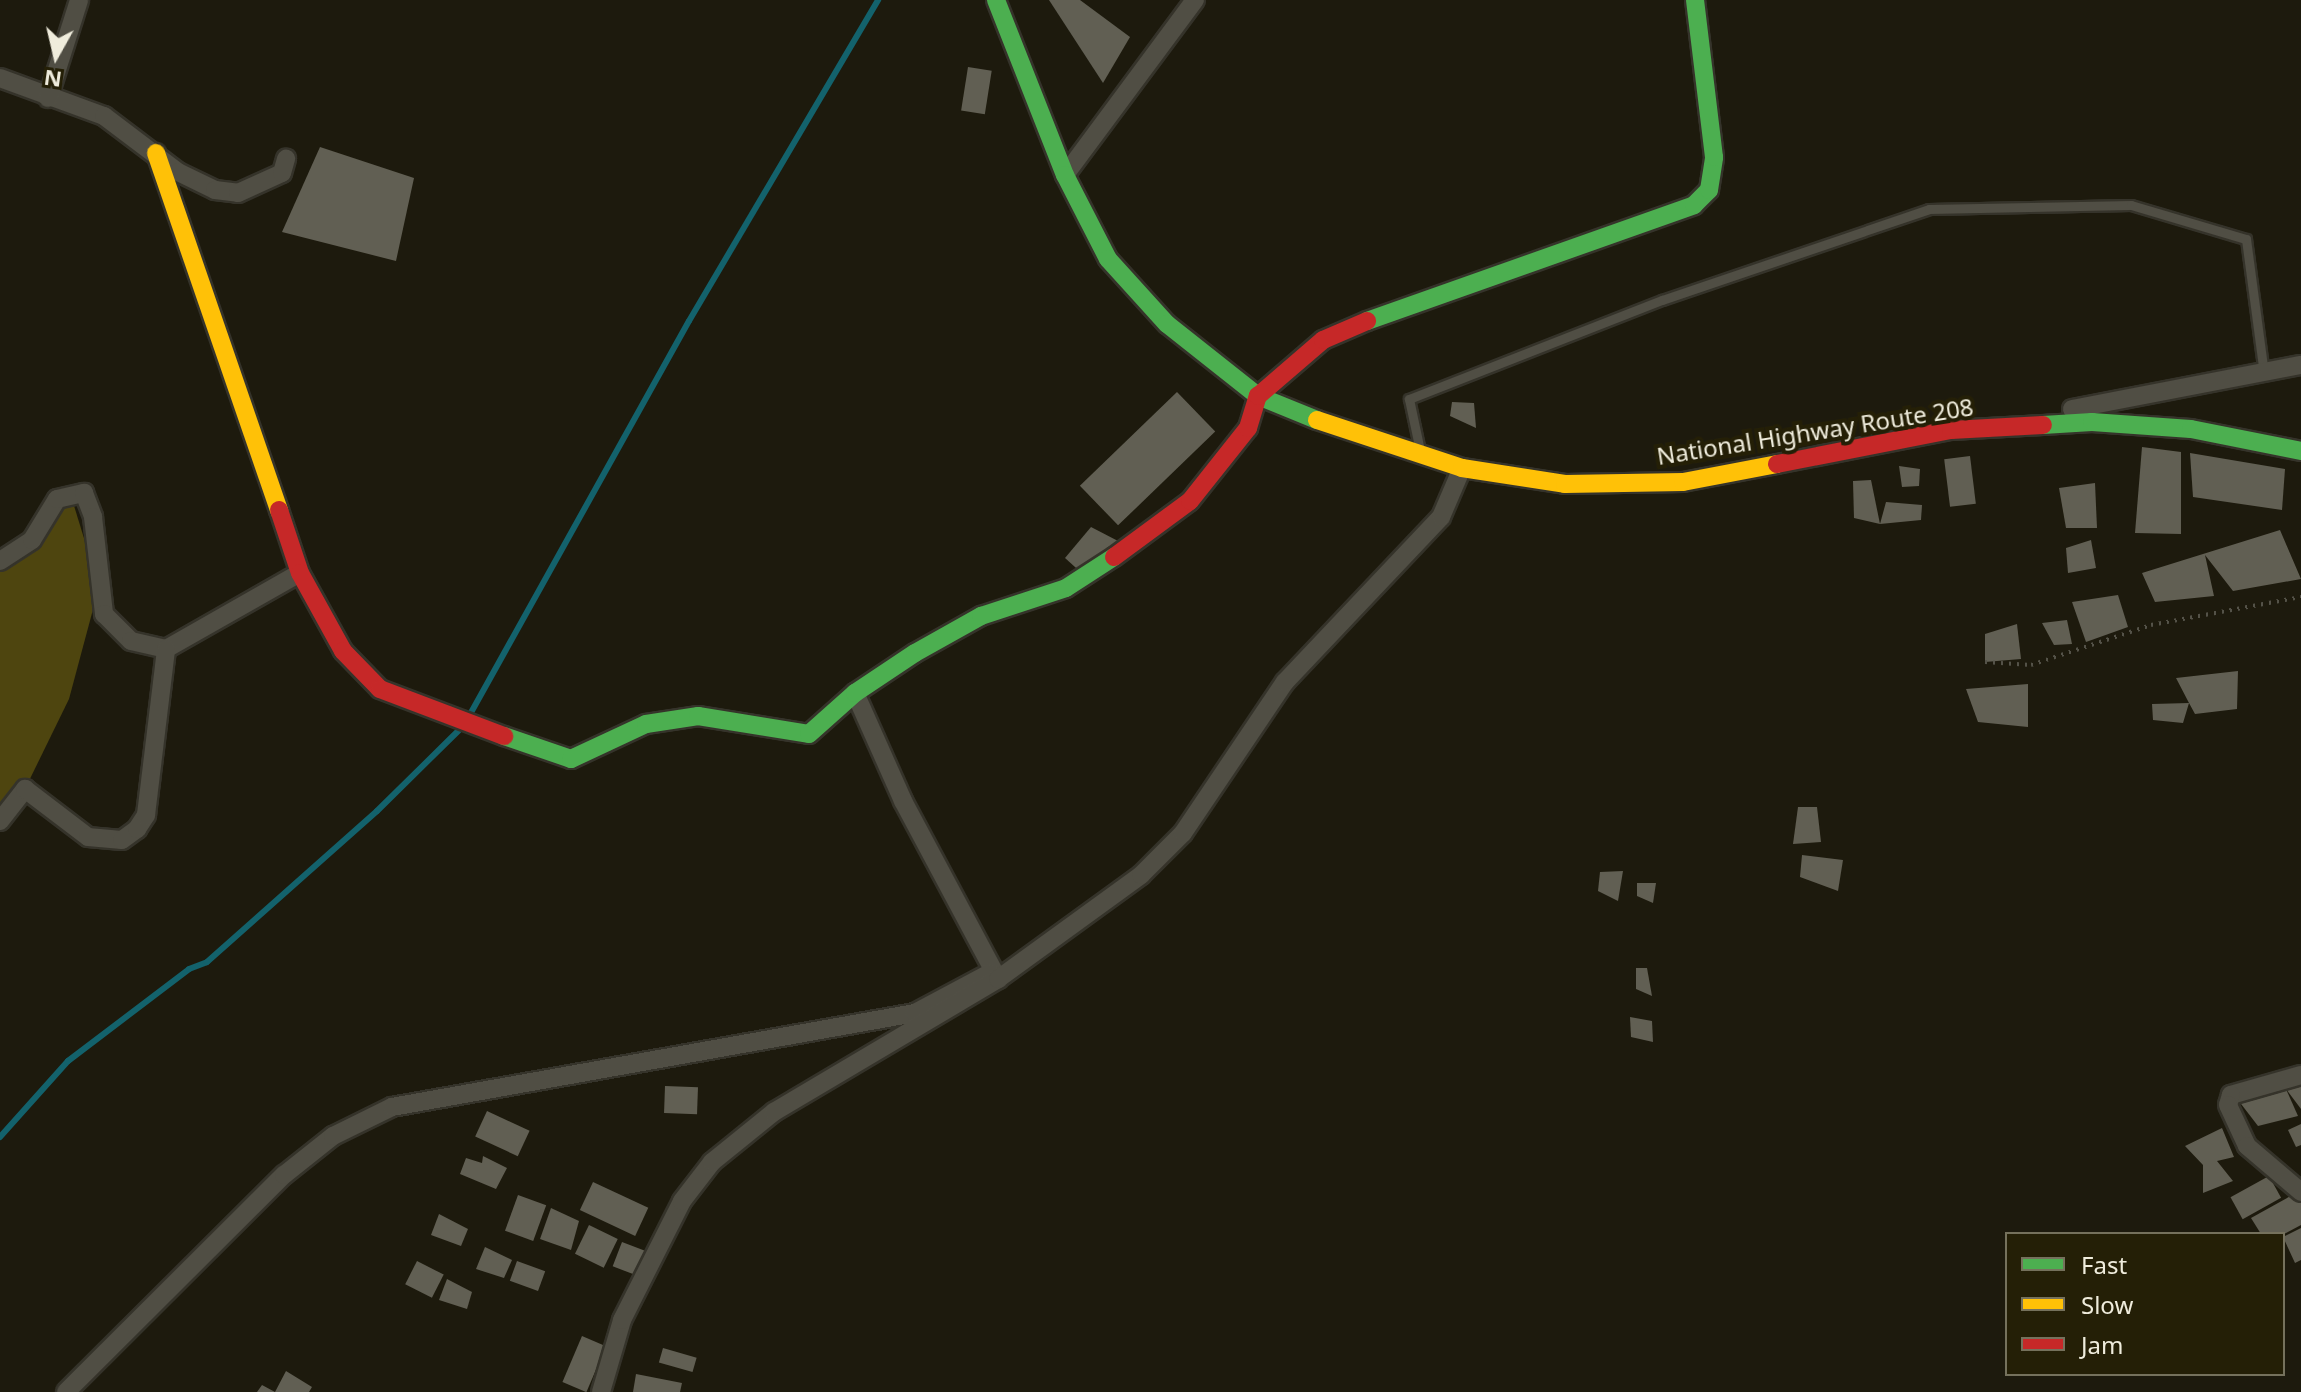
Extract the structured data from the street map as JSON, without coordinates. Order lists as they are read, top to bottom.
{
  "streets": {
    "main road": ["National Highway Route 208"]
  },
  "legend": ["Fast", "Slow", "Jam"],
  "north": "bottom"
}
